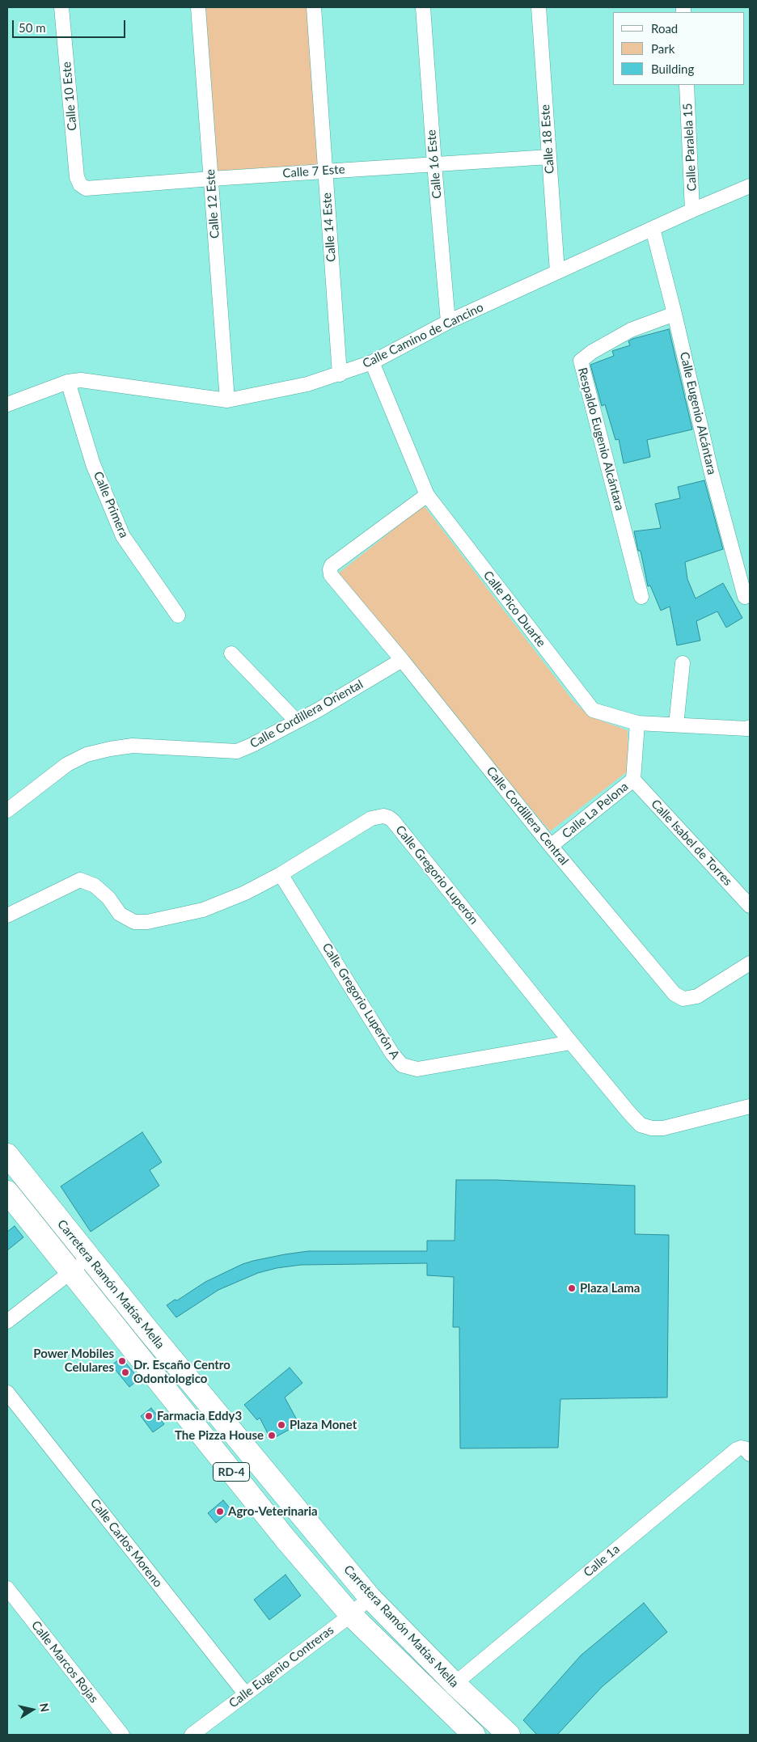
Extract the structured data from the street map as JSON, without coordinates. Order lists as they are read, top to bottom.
{
  "streets": {
    "main road": ["Carretera Ramón Matías Mella", "RD-4"],
    "street": [
      "Calle 10 Este",
      "Calle 18 Este",
      "Calle Paralela 15",
      "Calle 16 Este",
      "Calle 7 Este",
      "Calle 12 Este",
      "Calle 14 Este",
      "Calle Camino de Cancino",
      "Calle Eugenio Alcántara",
      "Respaldo Eugenio Alcántara",
      "Calle Primera",
      "Calle Pico Duarte",
      "Calle Cordillera Oriental",
      "Calle La Pelona",
      "Calle Cordillera Central",
      "Calle Isabel de Torres",
      "Calle Gregorio Luperón",
      "Calle Gregorio Luperón A",
      "Calle Carlos Moreno",
      "Calle 1a",
      "Calle Marcos Rojas",
      "Calle Eugenio Contreras"
    ]
  },
  "crossings": [
    ["Calle 10 Este", "Calle 7 Este"],
    ["Calle 18 Este", "Calle 7 Este"],
    ["Calle 18 Este", "Calle Camino de Cancino"],
    ["Calle Paralela 15", "Calle Camino de Cancino"],
    ["Calle 16 Este", "Calle 7 Este"],
    ["Calle 16 Este", "Calle Camino de Cancino"],
    ["Calle 7 Este", "Calle 12 Este"],
    ["Calle 7 Este", "Calle 14 Este"],
    ["Calle 12 Este", "Calle Camino de Cancino"],
    ["Calle 14 Este", "Calle Camino de Cancino"],
    ["Calle Camino de Cancino", "Calle Eugenio Alcántara"],
    ["Calle Camino de Cancino", "Calle Primera"],
    ["Calle Camino de Cancino", "Calle Pico Duarte"],
    ["Calle Eugenio Alcántara", "Respaldo Eugenio Alcántara"],
    ["Calle Pico Duarte", "Calle La Pelona"],
    ["Calle Pico Duarte", "Calle Cordillera Central"],
    ["Calle Cordillera Oriental", "Calle Cordillera Central"],
    ["Calle La Pelona", "Calle Cordillera Central"],
    ["Calle La Pelona", "Calle Isabel de Torres"],
    ["Calle Gregorio Luperón", "Calle Gregorio Luperón A"],
    ["Carretera Ramón Matías Mella", "Calle 1a"],
    ["Carretera Ramón Matías Mella", "Calle Eugenio Contreras"],
    ["Calle Carlos Moreno", "Calle Eugenio Contreras"]
  ],
  "places": [
    "Plaza Lama",
    "Power Mobiles Celulares",
    "Dr. Escaño Centro Odontologico",
    "Farmacia Eddy3",
    "Plaza Monet",
    "The Pizza House",
    "Agro-Veterinaria"
  ],
  "legend": ["Road", "Park", "Building"],
  "scale_bar": "50 m",
  "north": "right"
}
